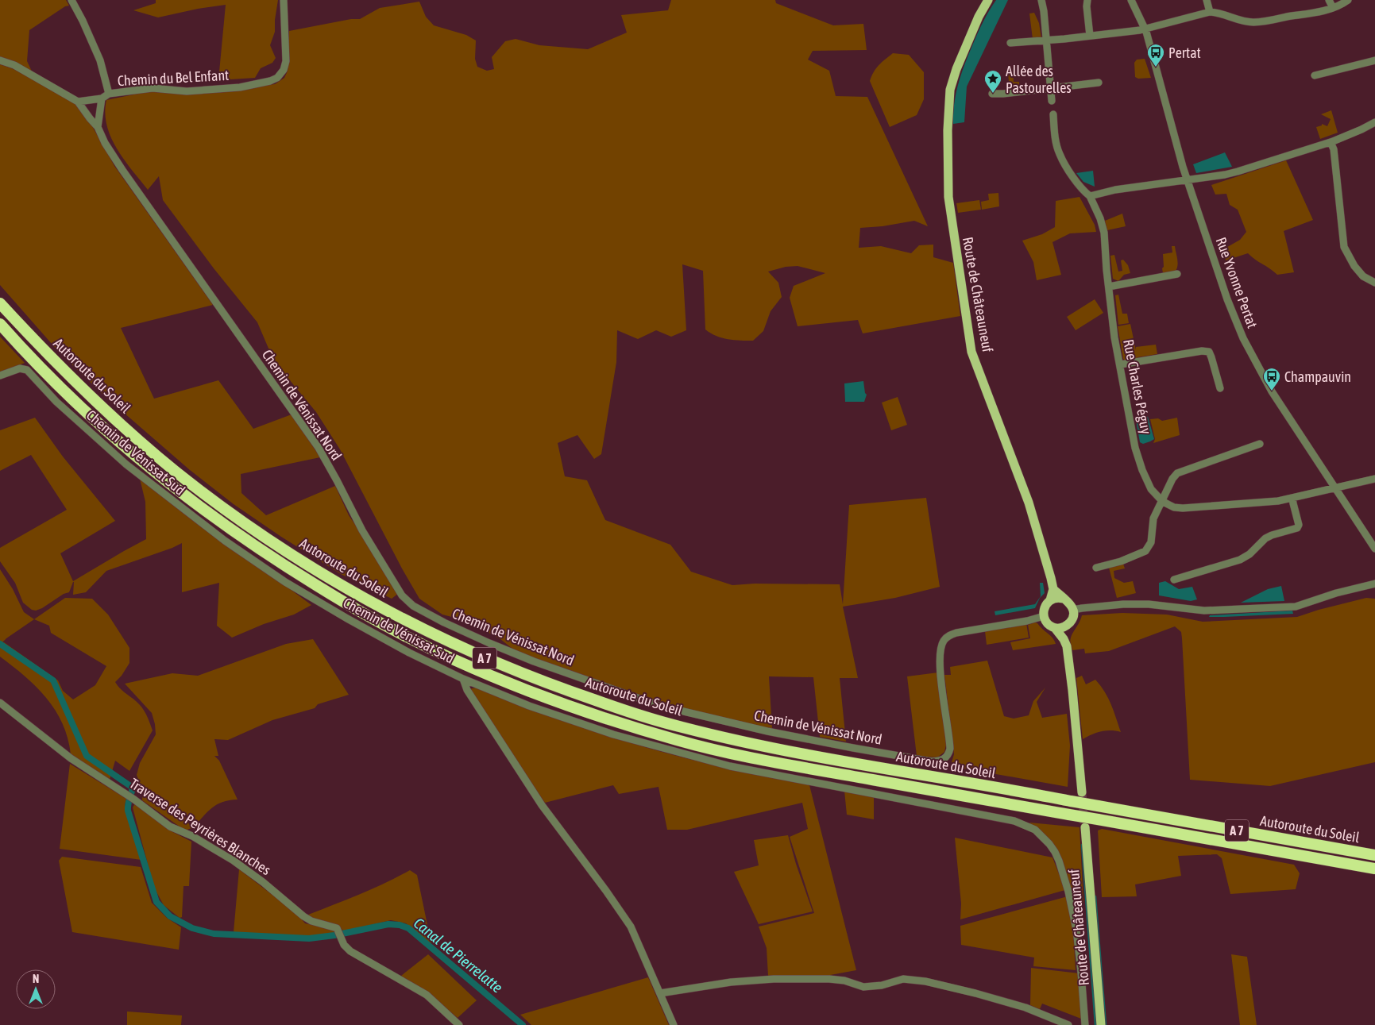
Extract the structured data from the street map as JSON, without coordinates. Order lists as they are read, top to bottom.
{
  "streets": {
    "highway": ["Autoroute du Soleil", "A 7"],
    "main road": ["Route de Châteauneuf"],
    "street": [
      "Chemin du Bel Enfant",
      "Rue Yvonne Pertat",
      "Rue Charles Péguy",
      "Chemin de Vénissat Nord",
      "Chemin de Vénissat Sud",
      "Traverse des Peyrières Blanches"
    ]
  },
  "crossings": [
    ["Chemin du Bel Enfant", "Chemin de Vénissat Nord"],
    ["Rue Yvonne Pertat", "Rue Charles Péguy"],
    ["Route de Châteauneuf", "Chemin de Vénissat Nord"]
  ],
  "water": ["Canal de Pierrelatte"],
  "places": {
    "bus stop": ["Pertat", "Champauvin"],
    "place": ["Allée des Pastourelles"]
  },
  "north": "top"
}
